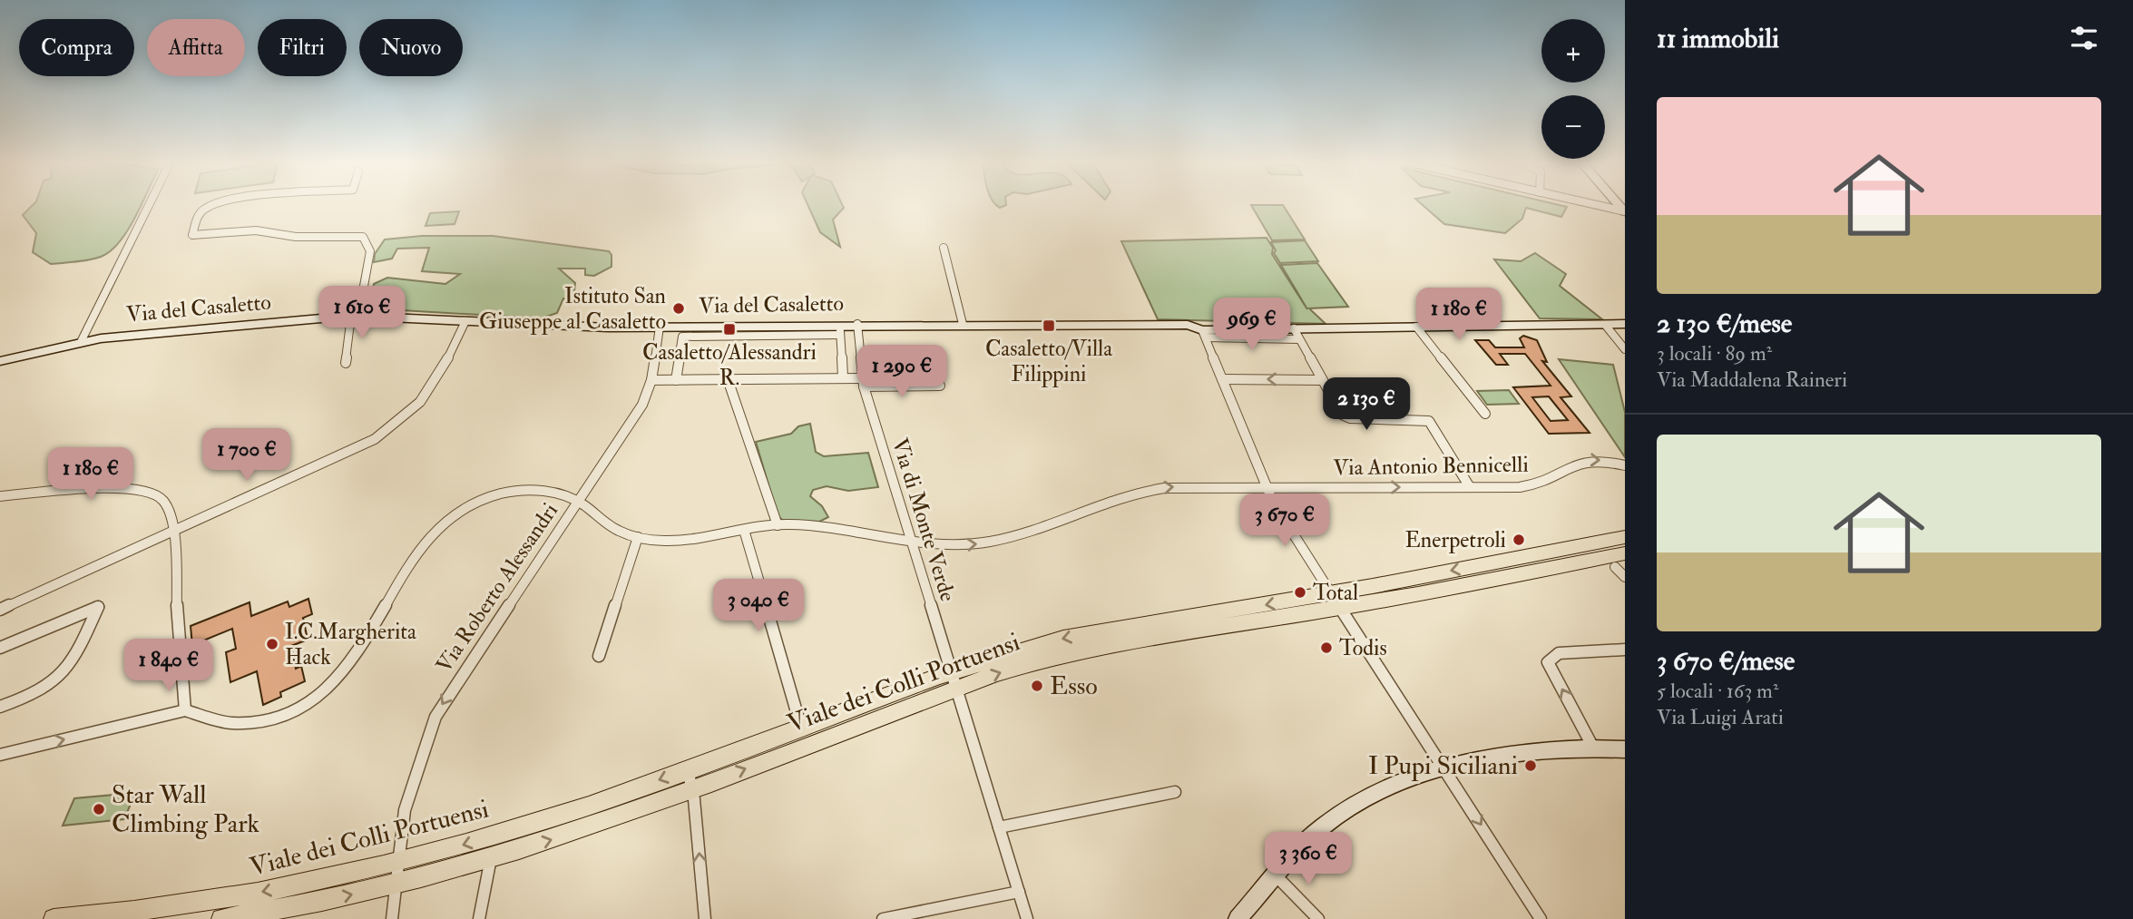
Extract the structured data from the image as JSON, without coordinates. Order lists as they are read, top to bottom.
{
  "streets": {
    "main road": ["Viale dei Colli Portuensi"],
    "street": [
      "Via del Casaletto",
      "Via Antonio Bennicelli",
      "Via di Monte Verde",
      "Via Roberto Alessandri"
    ]
  },
  "crossings": [
    ["Via del Casaletto", "Via di Monte Verde"],
    ["Via del Casaletto", "Via Roberto Alessandri"],
    ["Via Antonio Bennicelli", "Via di Monte Verde"],
    ["Via Antonio Bennicelli", "Via Roberto Alessandri"],
    ["Via di Monte Verde", "Viale dei Colli Portuensi"],
    ["Via Roberto Alessandri", "Viale dei Colli Portuensi"]
  ],
  "one_way": ["Via Antonio Bennicelli", "Via Roberto Alessandri"],
  "places": {
    "other": [
      "Istituto San Giuseppe al Casaletto",
      "Enerpetroli",
      "Total",
      "I.C.Margherita Hack",
      "Todis",
      "Esso",
      "I Pupi Siciliani",
      "Star Wall Climbing Park"
    ],
    "transit": ["Casaletto/Villa Filippini", "Casaletto/Alessandri R."]
  },
  "page": {
    "heading": "11 immobili",
    "map_buttons": ["+", "−"],
    "chip": [
      "Compra",
      "Affitta",
      "Filtri",
      "Nuovo"
    ],
    "list": [
      {
        "name": "2 130 €/mese",
        "note": "3 locali · 89 m² · Via Maddalena Raineri"
      },
      {
        "name": "3 670 €/mese",
        "note": "5 locali · 163 m² · Via Luigi Arati"
      }
    ],
    "price": [
      "1 610 €",
      "1 180 €",
      "969 €",
      "1 290 €",
      "2 130 €",
      "1 700 €",
      "1 180 €",
      "3 670 €",
      "3 040 €",
      "1 840 €",
      "3 360 €"
    ]
  }
}
